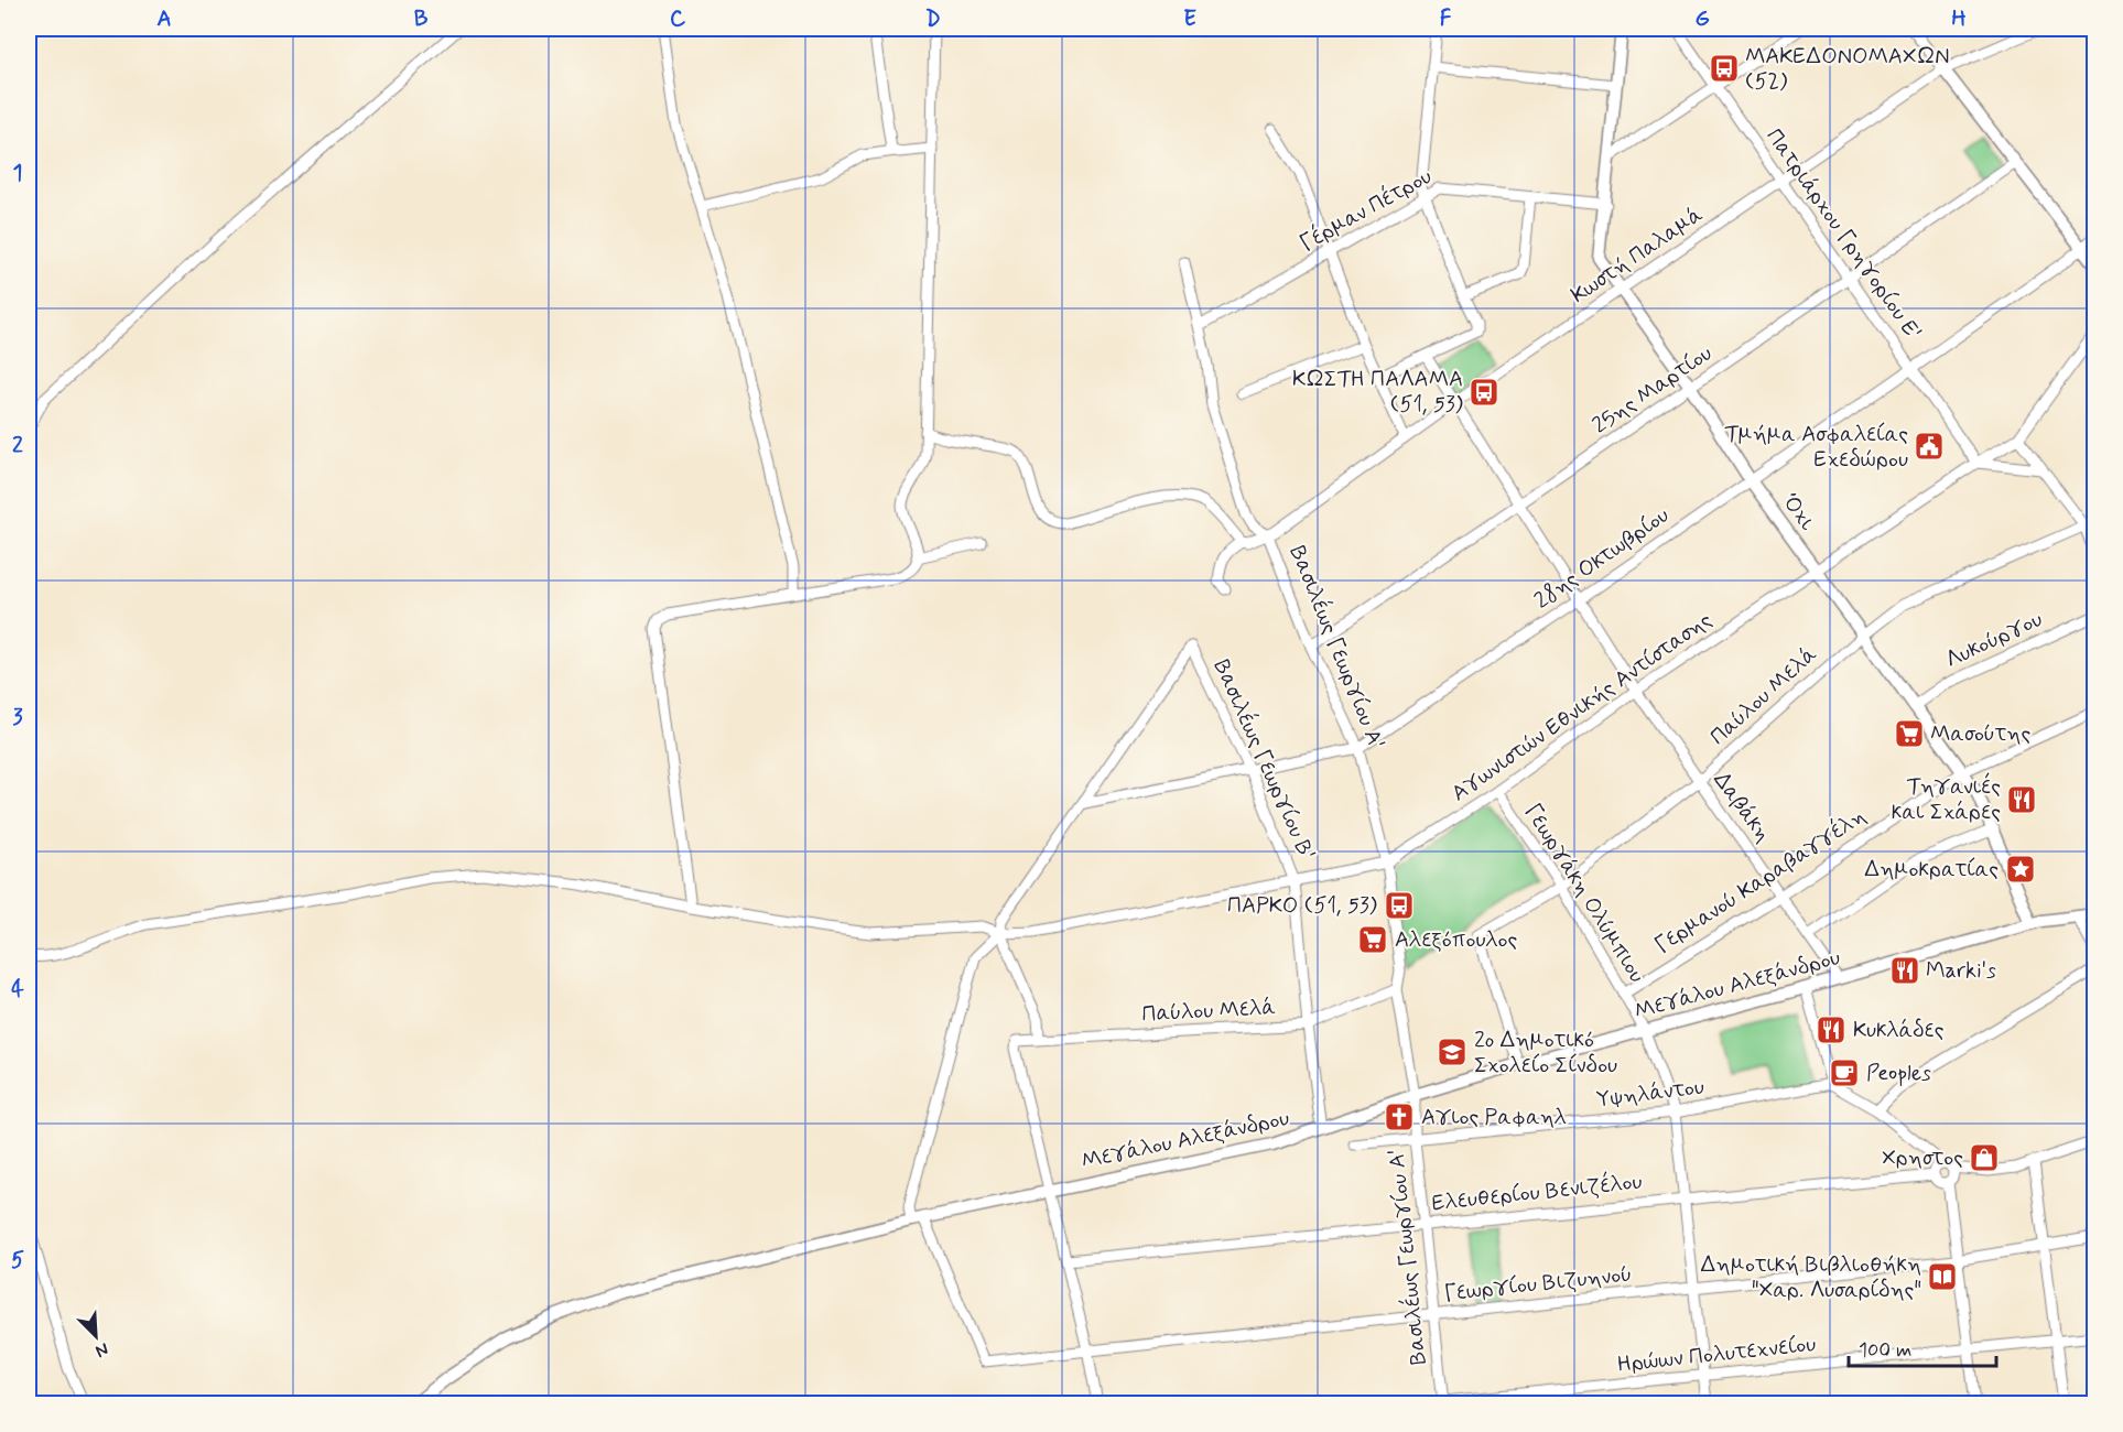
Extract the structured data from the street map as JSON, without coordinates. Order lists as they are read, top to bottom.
{
  "streets": {
    "street": [
      "Γέρμαν Πέτρου",
      "Πατριάρχου Γρηγορίου Ε'",
      "Κωστή Παλαμά",
      "25ης Μαρτίου",
      "Όχι",
      "28ης Οκτωβρίου",
      "Λυκούργου",
      "Βασιλέως Γεωργίου Α'",
      "Παύλου Μελά",
      "Αγωνιστών Εθνικής Αντίστασης",
      "Βασιλέως Γεωργίου Β'",
      "Δαβάκη",
      "Γερμανού Καραβαγγέλη",
      "Γεωργάκη Ολύμπιου",
      "Μεγάλου Αλεξάνδρου",
      "Υψηλάντου",
      "Ελευθερίου Βενιζέλου",
      "Γεωργίου Βιζυηνού",
      "Ηρώων Πολυτεχνείου"
    ]
  },
  "crossings": [
    ["Γέρμαν Πέτρου", "Όχι"],
    ["Πατριάρχου Γρηγορίου Ε'", "Κωστή Παλαμά"],
    ["Πατριάρχου Γρηγορίου Ε'", "25ης Μαρτίου"],
    ["Πατριάρχου Γρηγορίου Ε'", "28ης Οκτωβρίου"],
    ["Πατριάρχου Γρηγορίου Ε'", "Αγωνιστών Εθνικής Αντίστασης"],
    ["Κωστή Παλαμά", "Όχι"],
    ["Κωστή Παλαμά", "Βασιλέως Γεωργίου Α'"],
    ["Κωστή Παλαμά", "Δαβάκη"],
    ["25ης Μαρτίου", "Όχι"],
    ["25ης Μαρτίου", "Βασιλέως Γεωργίου Α'"],
    ["25ης Μαρτίου", "Δαβάκη"],
    ["Όχι", "28ης Οκτωβρίου"],
    ["Όχι", "Λυκούργου"],
    ["Όχι", "Παύλου Μελά"],
    ["Όχι", "Αγωνιστών Εθνικής Αντίστασης"],
    ["Όχι", "Γερμανού Καραβαγγέλη"],
    ["28ης Οκτωβρίου", "Βασιλέως Γεωργίου Α'"],
    ["28ης Οκτωβρίου", "Βασιλέως Γεωργίου Β'"],
    ["28ης Οκτωβρίου", "Δαβάκη"],
    ["Βασιλέως Γεωργίου Α'", "Παύλου Μελά"],
    ["Βασιλέως Γεωργίου Α'", "Αγωνιστών Εθνικής Αντίστασης"],
    ["Βασιλέως Γεωργίου Α'", "Μεγάλου Αλεξάνδρου"],
    ["Βασιλέως Γεωργίου Α'", "Υψηλάντου"],
    ["Βασιλέως Γεωργίου Α'", "Ελευθερίου Βενιζέλου"],
    ["Βασιλέως Γεωργίου Α'", "Γεωργίου Βιζυηνού"],
    ["Βασιλέως Γεωργίου Α'", "Ηρώων Πολυτεχνείου"],
    ["Παύλου Μελά", "Βασιλέως Γεωργίου Β'"],
    ["Παύλου Μελά", "Δαβάκη"],
    ["Παύλου Μελά", "Γεωργάκη Ολύμπιου"],
    ["Παύλου Μελά", "Μεγάλου Αλεξάνδρου"],
    ["Αγωνιστών Εθνικής Αντίστασης", "Βασιλέως Γεωργίου Β'"],
    ["Αγωνιστών Εθνικής Αντίστασης", "Δαβάκη"],
    ["Αγωνιστών Εθνικής Αντίστασης", "Γεωργάκη Ολύμπιου"],
    ["Βασιλέως Γεωργίου Β'", "Μεγάλου Αλεξάνδρου"],
    ["Δαβάκη", "Γερμανού Καραβαγγέλη"],
    ["Δαβάκη", "Μεγάλου Αλεξάνδρου"],
    ["Γερμανού Καραβαγγέλη", "Γεωργάκη Ολύμπιου"],
    ["Γεωργάκη Ολύμπιου", "Μεγάλου Αλεξάνδρου"],
    ["Γεωργάκη Ολύμπιου", "Υψηλάντου"],
    ["Γεωργάκη Ολύμπιου", "Ελευθερίου Βενιζέλου"],
    ["Γεωργάκη Ολύμπιου", "Γεωργίου Βιζυηνού"],
    ["Γεωργάκη Ολύμπιου", "Ηρώων Πολυτεχνείου"],
    ["Μεγάλου Αλεξάνδρου", "Γεωργίου Βιζυηνού"]
  ],
  "places": {
    "bus stop": ["ΜΑΚΕΔΟΝΟΜΑΧΩΝ (52)", "ΚΩΣΤΗ ΠΑΛΑΜΑ (51, 53)", "ΠΑΡΚΟ (51, 53)"],
    "public building": ["Τμήμα Ασφαλείας Εχεδώρου"],
    "supermarket": ["Μασούτης", "Αλεξόπουλος"],
    "restaurant": ["Τηγανιές και Σχάρες", "Marki's", "Κυκλάδες"],
    "place": ["Δημοκρατίας"],
    "school or university": ["2o Δημοτικό Σχολείο Σίνδου"],
    "cafe": ["Peoples"],
    "church": ["Αγιος Ραφαηλ"],
    "shop": ["Χρηστος"],
    "library": ["Δημοτική Βιβλιοθήκη \"Χαρ. Λυσαρίδης\""]
  },
  "scale_bar": "100 m",
  "north": "bottom right",
  "grid": {
    "columns": [
      "A",
      "B",
      "C",
      "D",
      "E",
      "F",
      "G",
      "H"
    ],
    "rows": [
      "1",
      "2",
      "3",
      "4",
      "5"
    ]
  }
}
